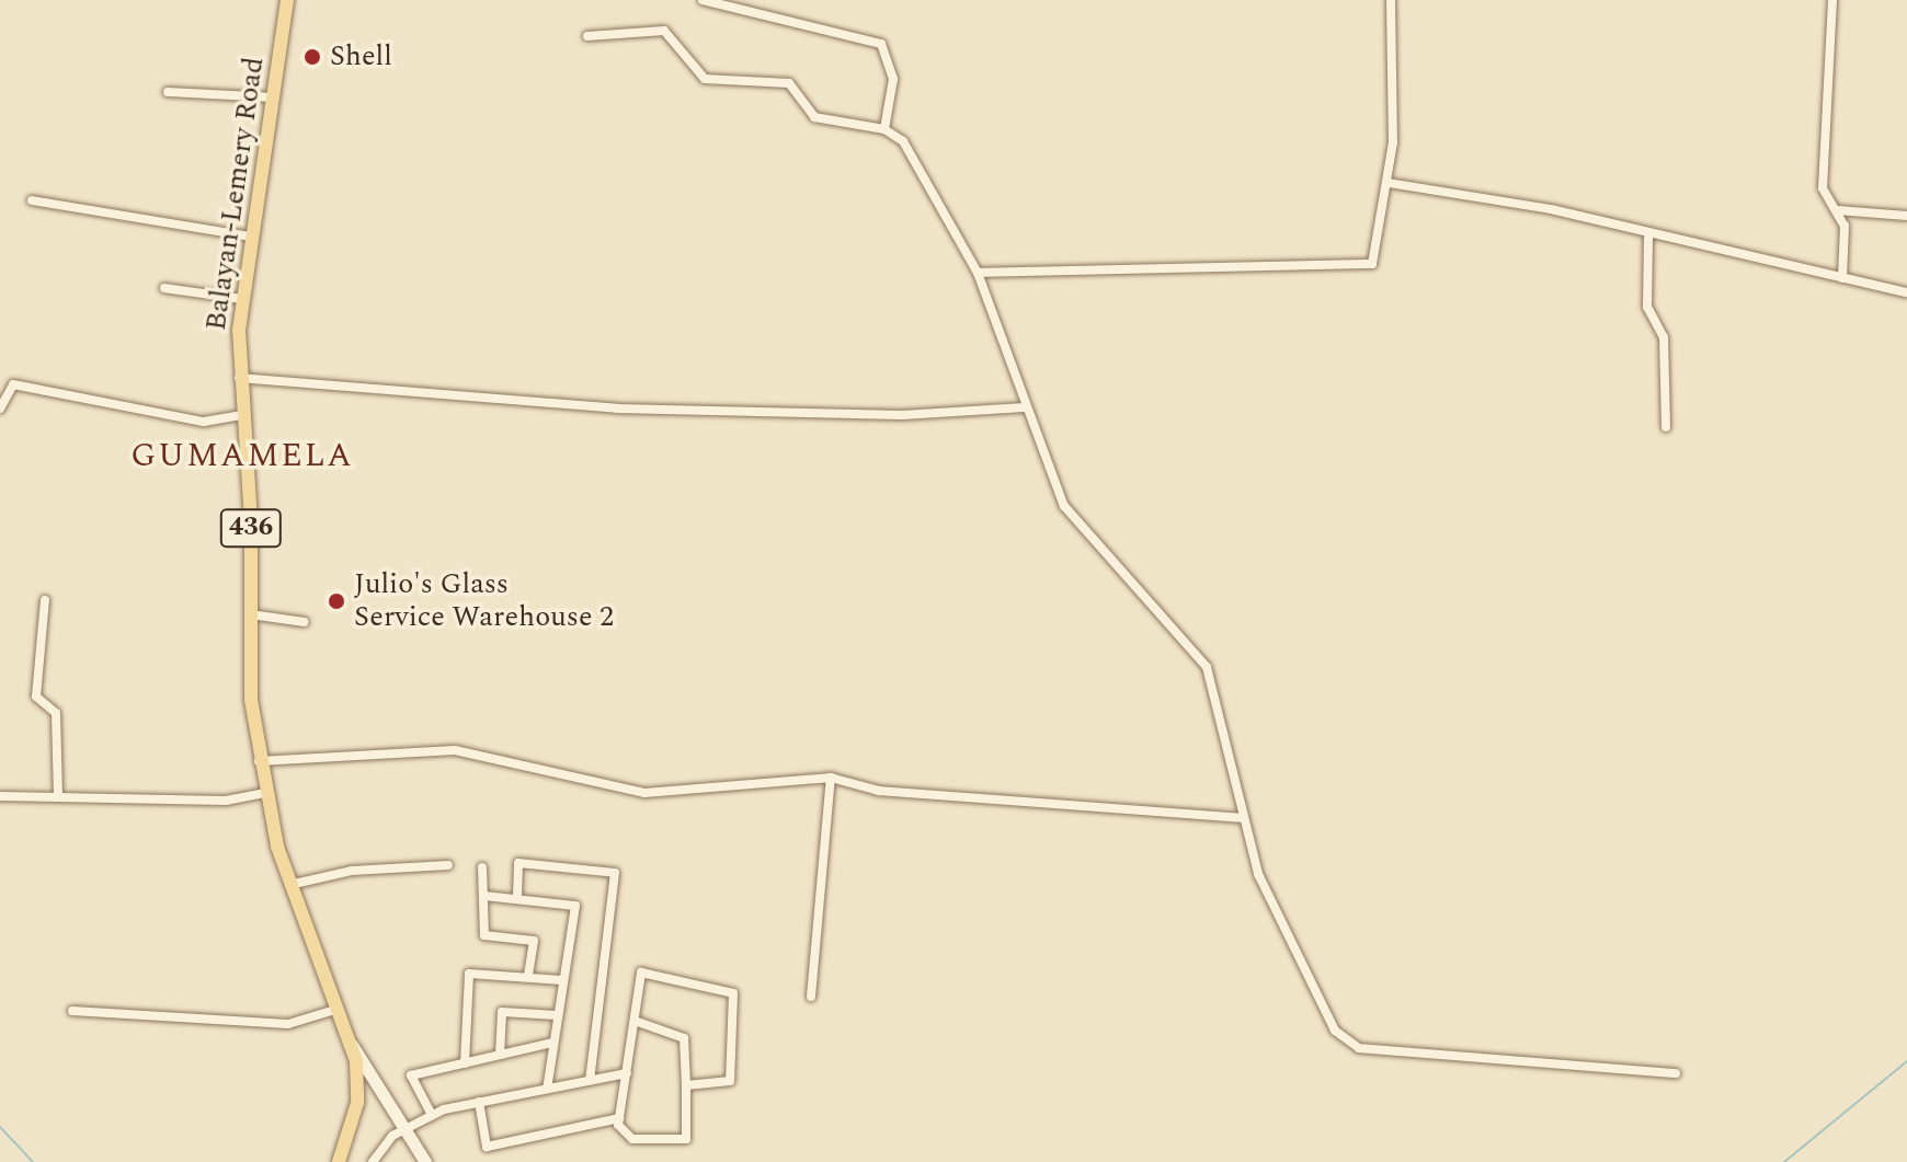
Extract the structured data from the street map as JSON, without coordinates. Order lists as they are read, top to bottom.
{
  "streets": {
    "main road": ["Balayan-Lemery Road", "436"]
  },
  "crossings": [
    ["Balayan-Lemery Road", "436"]
  ],
  "districts": ["GUMAMELA"],
  "places": ["Shell", "Julio's Glass Service Warehouse 2"]
}
